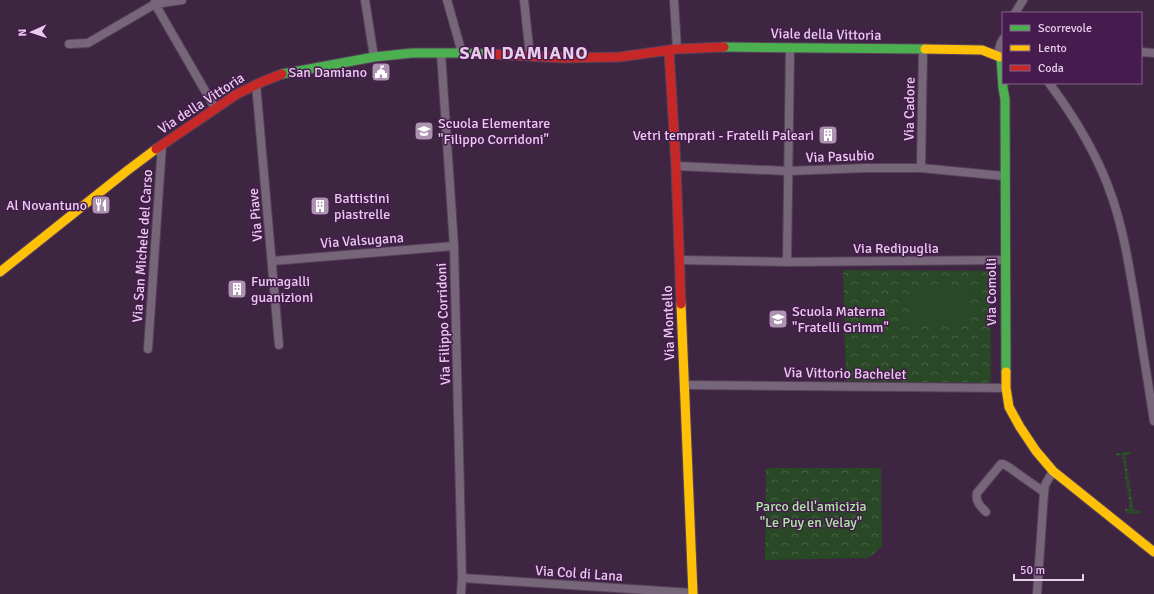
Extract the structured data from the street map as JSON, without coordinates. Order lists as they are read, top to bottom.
{
  "streets": {
    "street": [
      "Viale della Vittoria",
      "Via della Vittoria",
      "Via Cadore",
      "Via Pasubio",
      "Via Piave",
      "Via Valsugana",
      "Via San Michele del Carso",
      "Via Redipuglia",
      "Via Comolli",
      "Via Montello",
      "Via Filippo Corridoni",
      "Via Vittorio Bachelet",
      "Via Col di Lana"
    ]
  },
  "crossings": [
    ["Viale della Vittoria", "Via della Vittoria"],
    ["Viale della Vittoria", "Via Cadore"],
    ["Viale della Vittoria", "Via Comolli"],
    ["Viale della Vittoria", "Via Montello"],
    ["Via della Vittoria", "Via Piave"],
    ["Via della Vittoria", "Via San Michele del Carso"],
    ["Via della Vittoria", "Via Montello"],
    ["Via della Vittoria", "Via Filippo Corridoni"],
    ["Via Cadore", "Via Pasubio"],
    ["Via Pasubio", "Via Comolli"],
    ["Via Pasubio", "Via Montello"],
    ["Via Piave", "Via Valsugana"],
    ["Via Valsugana", "Via Filippo Corridoni"],
    ["Via Redipuglia", "Via Comolli"],
    ["Via Redipuglia", "Via Montello"],
    ["Via Comolli", "Via Vittorio Bachelet"],
    ["Via Montello", "Via Vittorio Bachelet"],
    ["Via Montello", "Via Col di Lana"],
    ["Via Filippo Corridoni", "Via Col di Lana"]
  ],
  "districts": ["SAN DAMIANO"],
  "parks": ["Parco dell'amicizia \"Le Puy en Velay\""],
  "places": {
    "public building": ["San Damiano"],
    "school or university": ["Scuola Elementare \"Filippo Corridoni\"", "Scuola Materna \"Fratelli Grimm\""],
    "building": ["Vetri temprati - Fratelli Paleari", "Battistini piastrelle", "Fumagalli guanizioni"],
    "restaurant": ["Al Novantuno"]
  },
  "legend": ["Scorrevole", "Lento", "Coda"],
  "scale_bar": "50 m",
  "north": "left"
}
